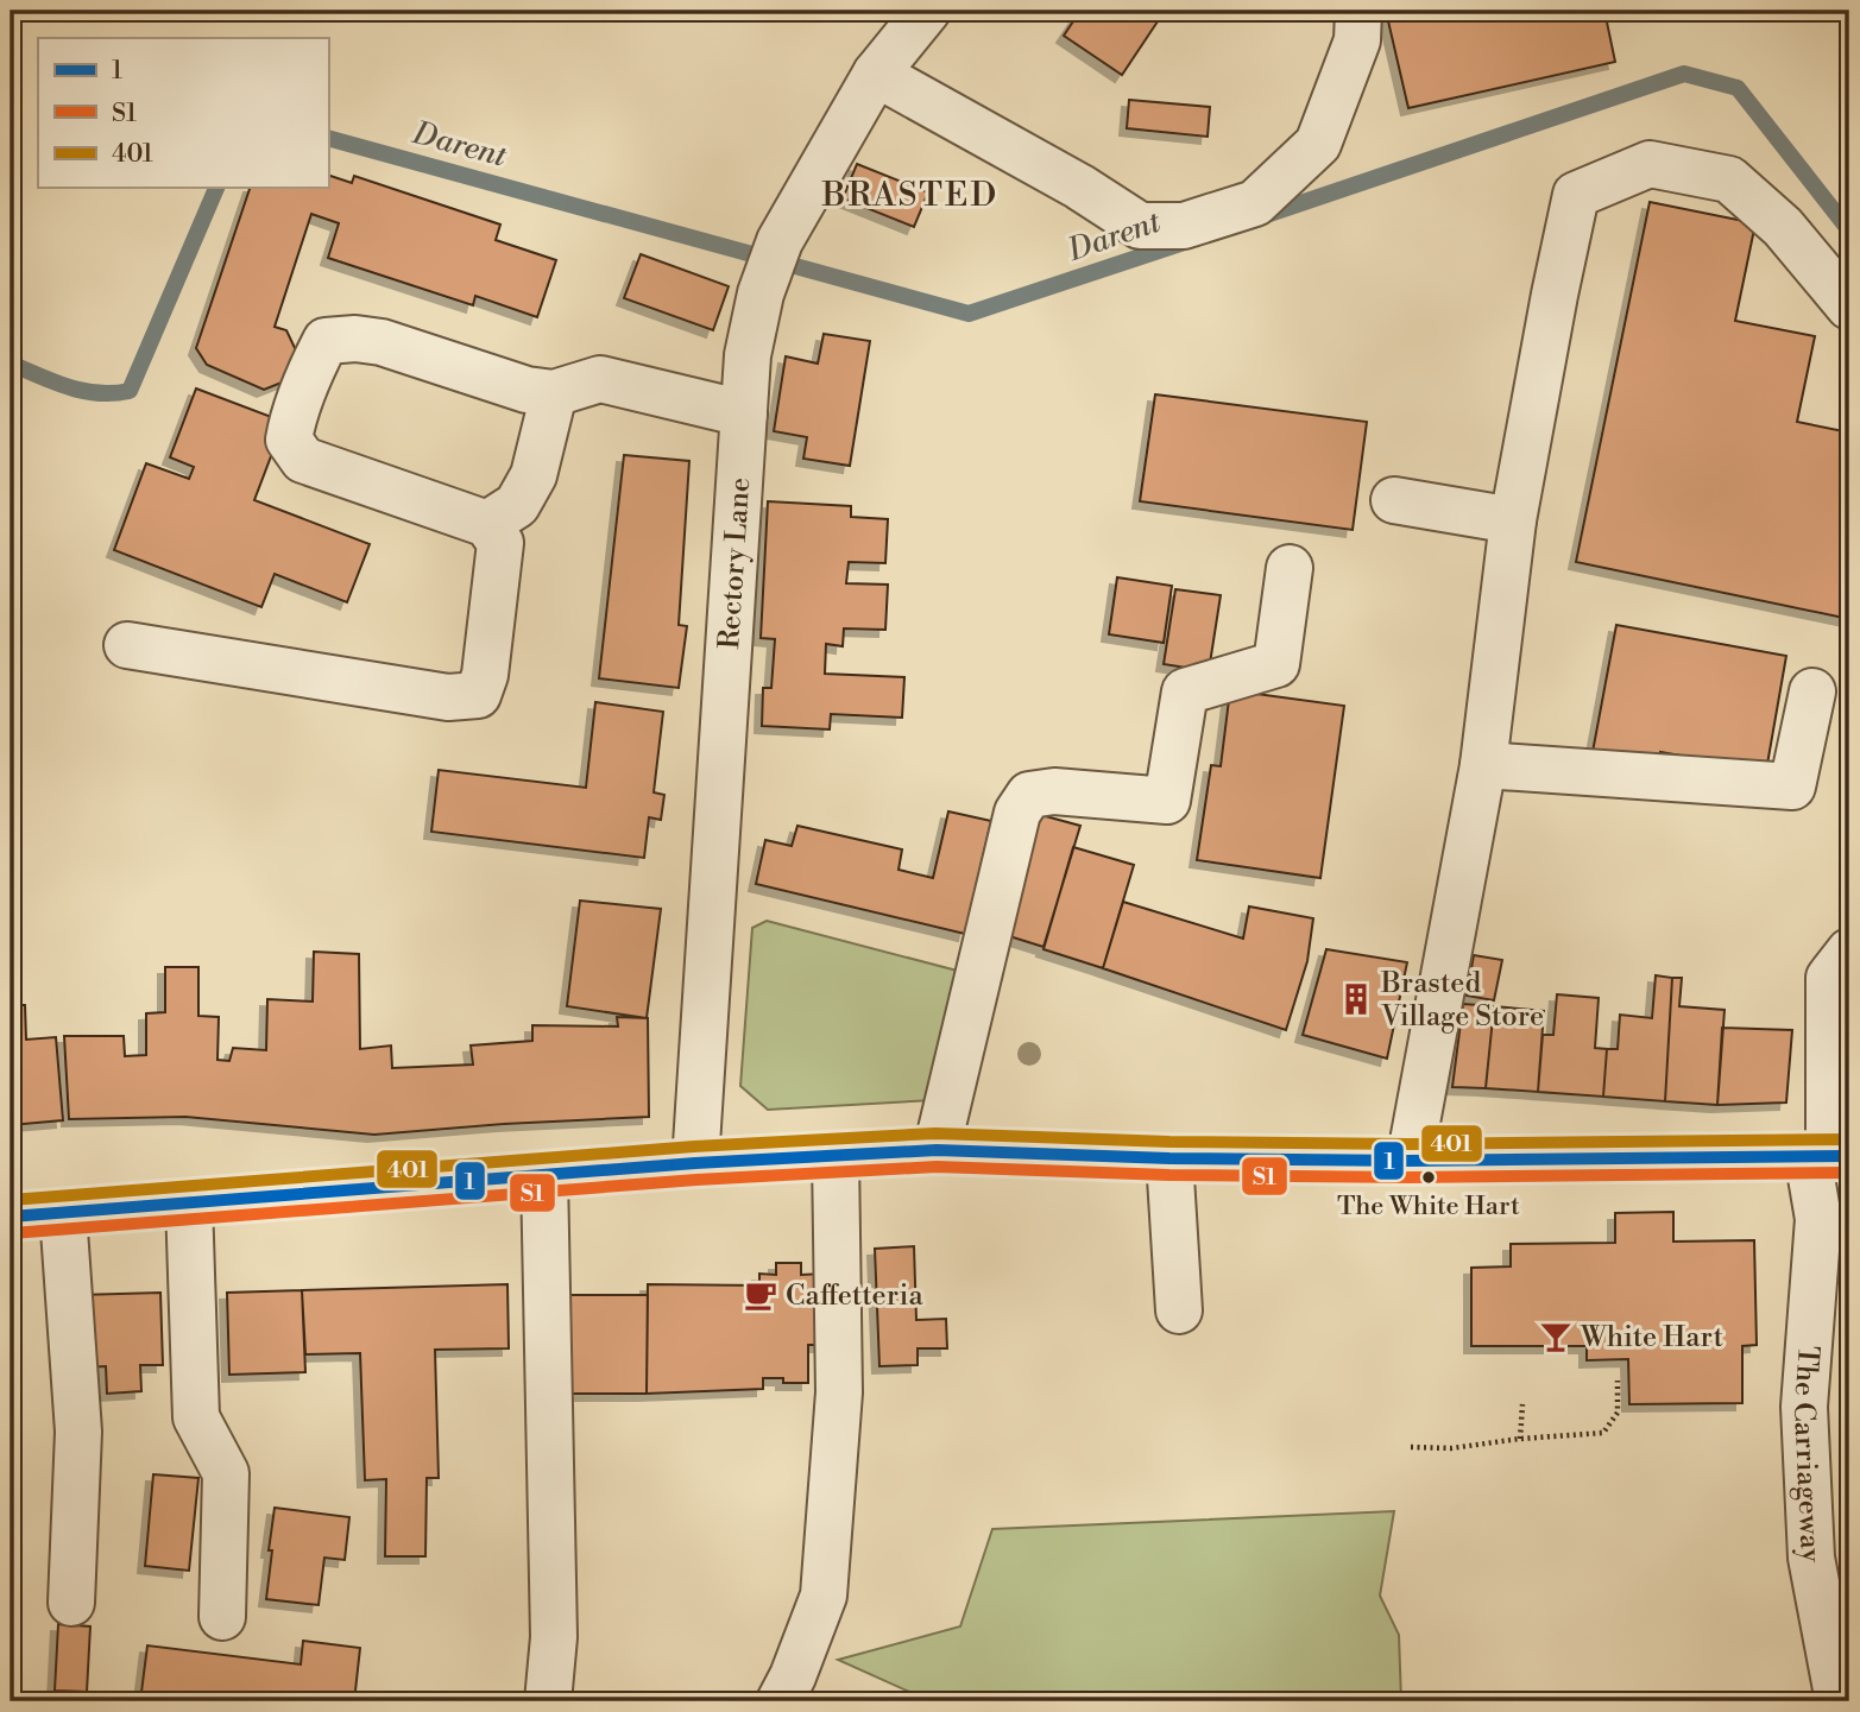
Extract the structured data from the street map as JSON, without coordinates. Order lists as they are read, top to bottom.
{
  "streets": {
    "street": ["Rectory Lane", "The Carriageway"]
  },
  "districts": ["BRASTED"],
  "water": ["Darent"],
  "places": {
    "building": ["Brasted Village Store"],
    "other": ["The White Hart"],
    "cafe": ["Caffetteria"],
    "bar": ["White Hart"]
  },
  "lines": ["transit line 401", "transit line 1", "transit line S1"],
  "legend": ["1", "S1", "401"]
}
